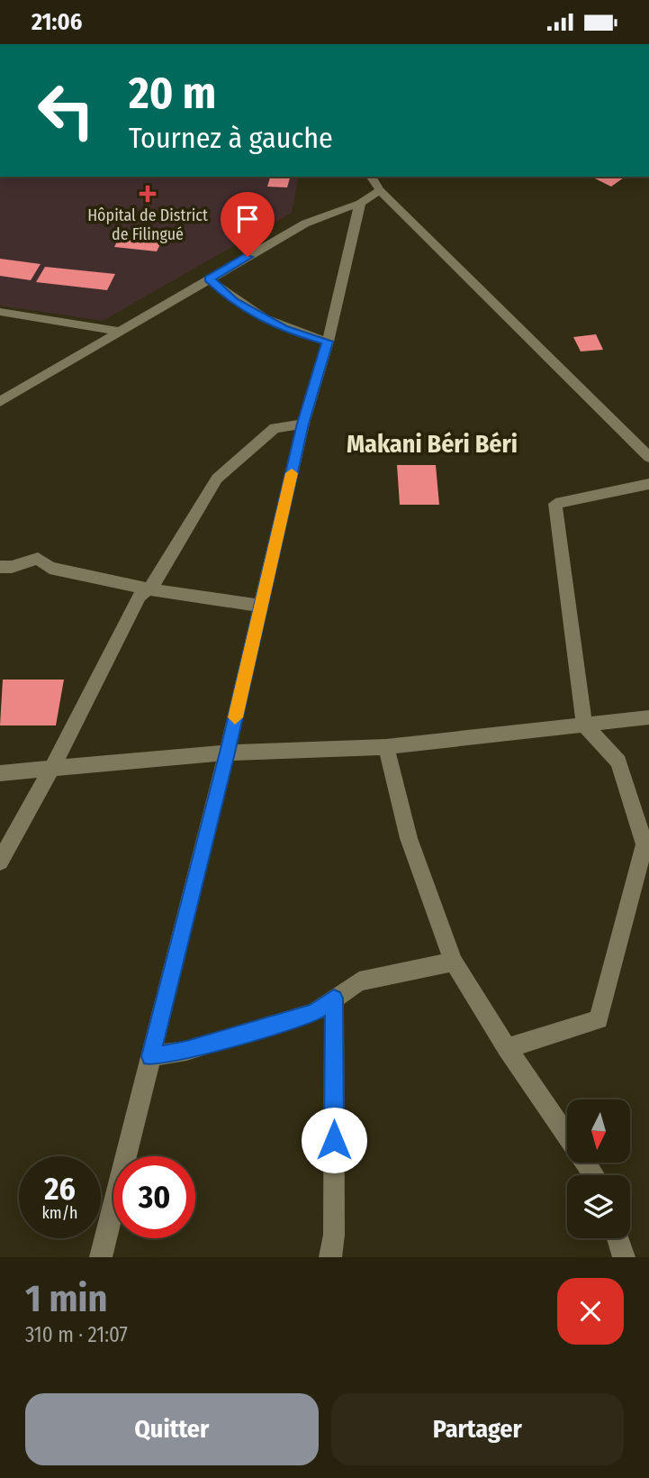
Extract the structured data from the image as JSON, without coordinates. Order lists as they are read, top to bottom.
{
  "districts": ["Makani Béri Béri"],
  "places": {
    "health": ["Hôpital de District de Filingué"]
  },
  "north": "bottom",
  "page": {
    "status": "21:06",
    "turn": ["20 m", "Tournez à gauche"],
    "speed": "26 km/h",
    "limit": "30",
    "heading": ["1 min", "310 m · 21:07"],
    "buttons": ["Quitter", "Partager"]
  }
}
